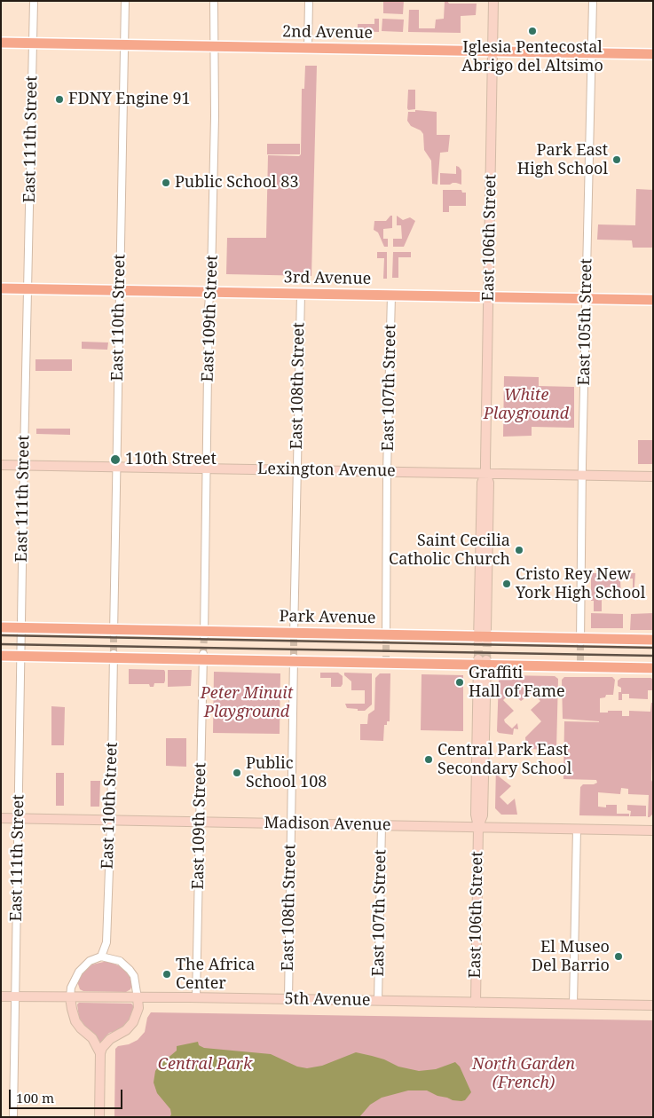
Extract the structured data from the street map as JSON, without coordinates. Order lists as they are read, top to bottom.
{
  "streets": {
    "main road": [
      "2nd Avenue",
      "East 106th Street",
      "3rd Avenue",
      "Lexington Avenue",
      "Park Avenue",
      "Madison Avenue",
      "5th Avenue"
    ],
    "street": [
      "East 111th Street",
      "East 110th Street",
      "East 109th Street",
      "East 105th Street",
      "East 108th Street",
      "East 107th Street"
    ]
  },
  "crossings": [
    ["2nd Avenue", "East 111th Street"],
    ["2nd Avenue", "East 106th Street"],
    ["2nd Avenue", "East 110th Street"],
    ["2nd Avenue", "East 109th Street"],
    ["2nd Avenue", "East 105th Street"],
    ["East 111th Street", "3rd Avenue"],
    ["East 111th Street", "Lexington Avenue"],
    ["East 111th Street", "Park Avenue"],
    ["East 111th Street", "Madison Avenue"],
    ["East 111th Street", "5th Avenue"],
    ["East 106th Street", "3rd Avenue"],
    ["East 106th Street", "Lexington Avenue"],
    ["East 106th Street", "Park Avenue"],
    ["East 106th Street", "Madison Avenue"],
    ["East 106th Street", "5th Avenue"],
    ["3rd Avenue", "East 110th Street"],
    ["3rd Avenue", "East 109th Street"],
    ["3rd Avenue", "East 105th Street"],
    ["3rd Avenue", "East 108th Street"],
    ["3rd Avenue", "East 107th Street"],
    ["East 110th Street", "Lexington Avenue"],
    ["East 110th Street", "Park Avenue"],
    ["East 110th Street", "Madison Avenue"],
    ["East 109th Street", "Lexington Avenue"],
    ["East 109th Street", "Park Avenue"],
    ["East 109th Street", "Madison Avenue"],
    ["East 109th Street", "5th Avenue"],
    ["East 105th Street", "Lexington Avenue"],
    ["East 105th Street", "Park Avenue"],
    ["East 108th Street", "Lexington Avenue"],
    ["East 108th Street", "Park Avenue"],
    ["East 108th Street", "Madison Avenue"],
    ["East 108th Street", "5th Avenue"],
    ["East 107th Street", "Lexington Avenue"],
    ["East 107th Street", "Park Avenue"],
    ["East 107th Street", "Madison Avenue"],
    ["East 107th Street", "5th Avenue"]
  ],
  "parks": [
    "White Playground",
    "Peter Minuit Playground",
    "Central Park",
    "North Garden (French)"
  ],
  "places": [
    "Iglesia Pentecostal Abrigo del Altsimo",
    "FDNY Engine 91",
    "Park East High School",
    "Public School 83",
    "110th Street",
    "Saint Cecilia Catholic Church",
    "Cristo Rey New York High School",
    "Graffiti Hall of Fame",
    "Central Park East Secondary School",
    "Public School 108",
    "El Museo Del Barrio",
    "The Africa Center"
  ],
  "scale_bar": "100 m"
}
